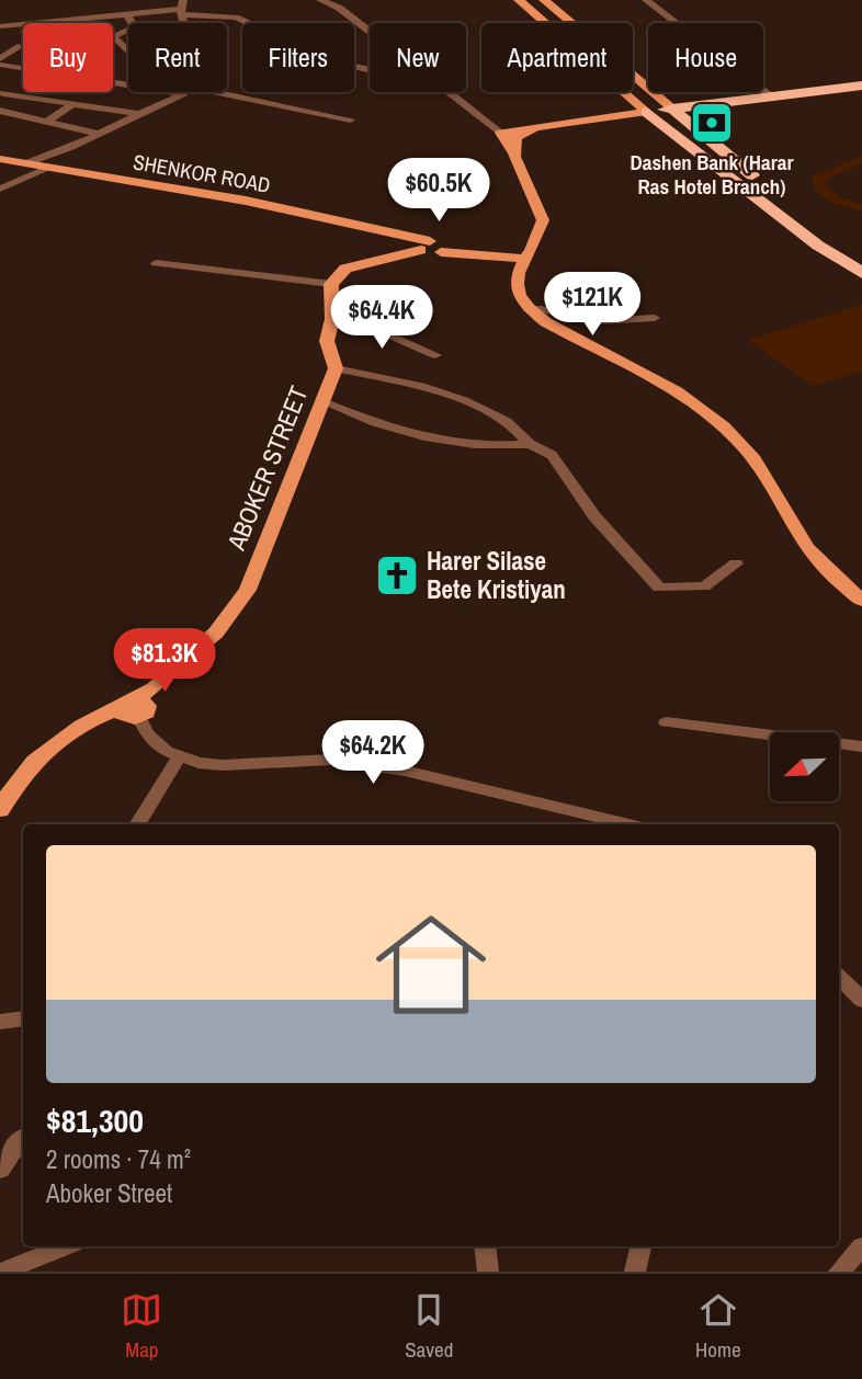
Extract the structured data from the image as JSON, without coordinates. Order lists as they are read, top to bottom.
{
  "streets": {
    "main road": ["SHENKOR ROAD", "ABOKER STREET"]
  },
  "places": {
    "bank": ["Dashen Bank (Harar Ras Hotel Branch)"],
    "church": ["Harer Silase Bete Kristiyan"]
  },
  "north": "bottom left",
  "page": {
    "chip": [
      "Buy",
      "Rent",
      "Filters",
      "New",
      "Apartment",
      "House"
    ],
    "price": [
      "$60.5K",
      "$121K",
      "$64.4K",
      "$81.3K",
      "$64.2K"
    ],
    "list": [
      {
        "name": "$81,300",
        "note": "2 rooms · 74 m² · Aboker Street"
      }
    ],
    "tabs": ["Map", "Saved", "Home"]
  }
}
